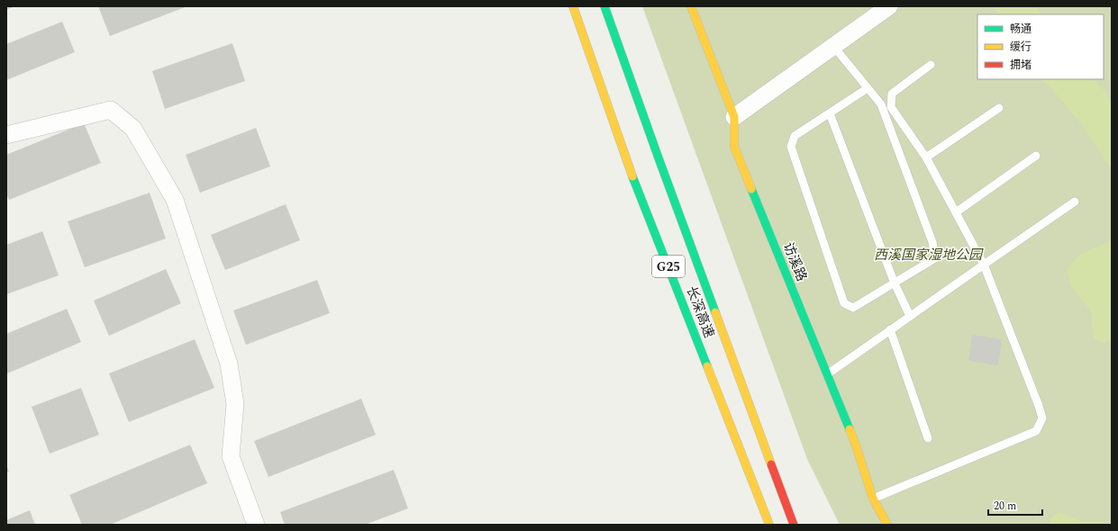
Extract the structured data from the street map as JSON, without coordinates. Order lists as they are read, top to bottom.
{
  "streets": {
    "main road": ["访溪路", "G25", "长深高速"]
  },
  "parks": ["西溪国家湿地公园"],
  "legend": ["畅通", "缓行", "拥堵"],
  "scale_bar": "20 m"
}
